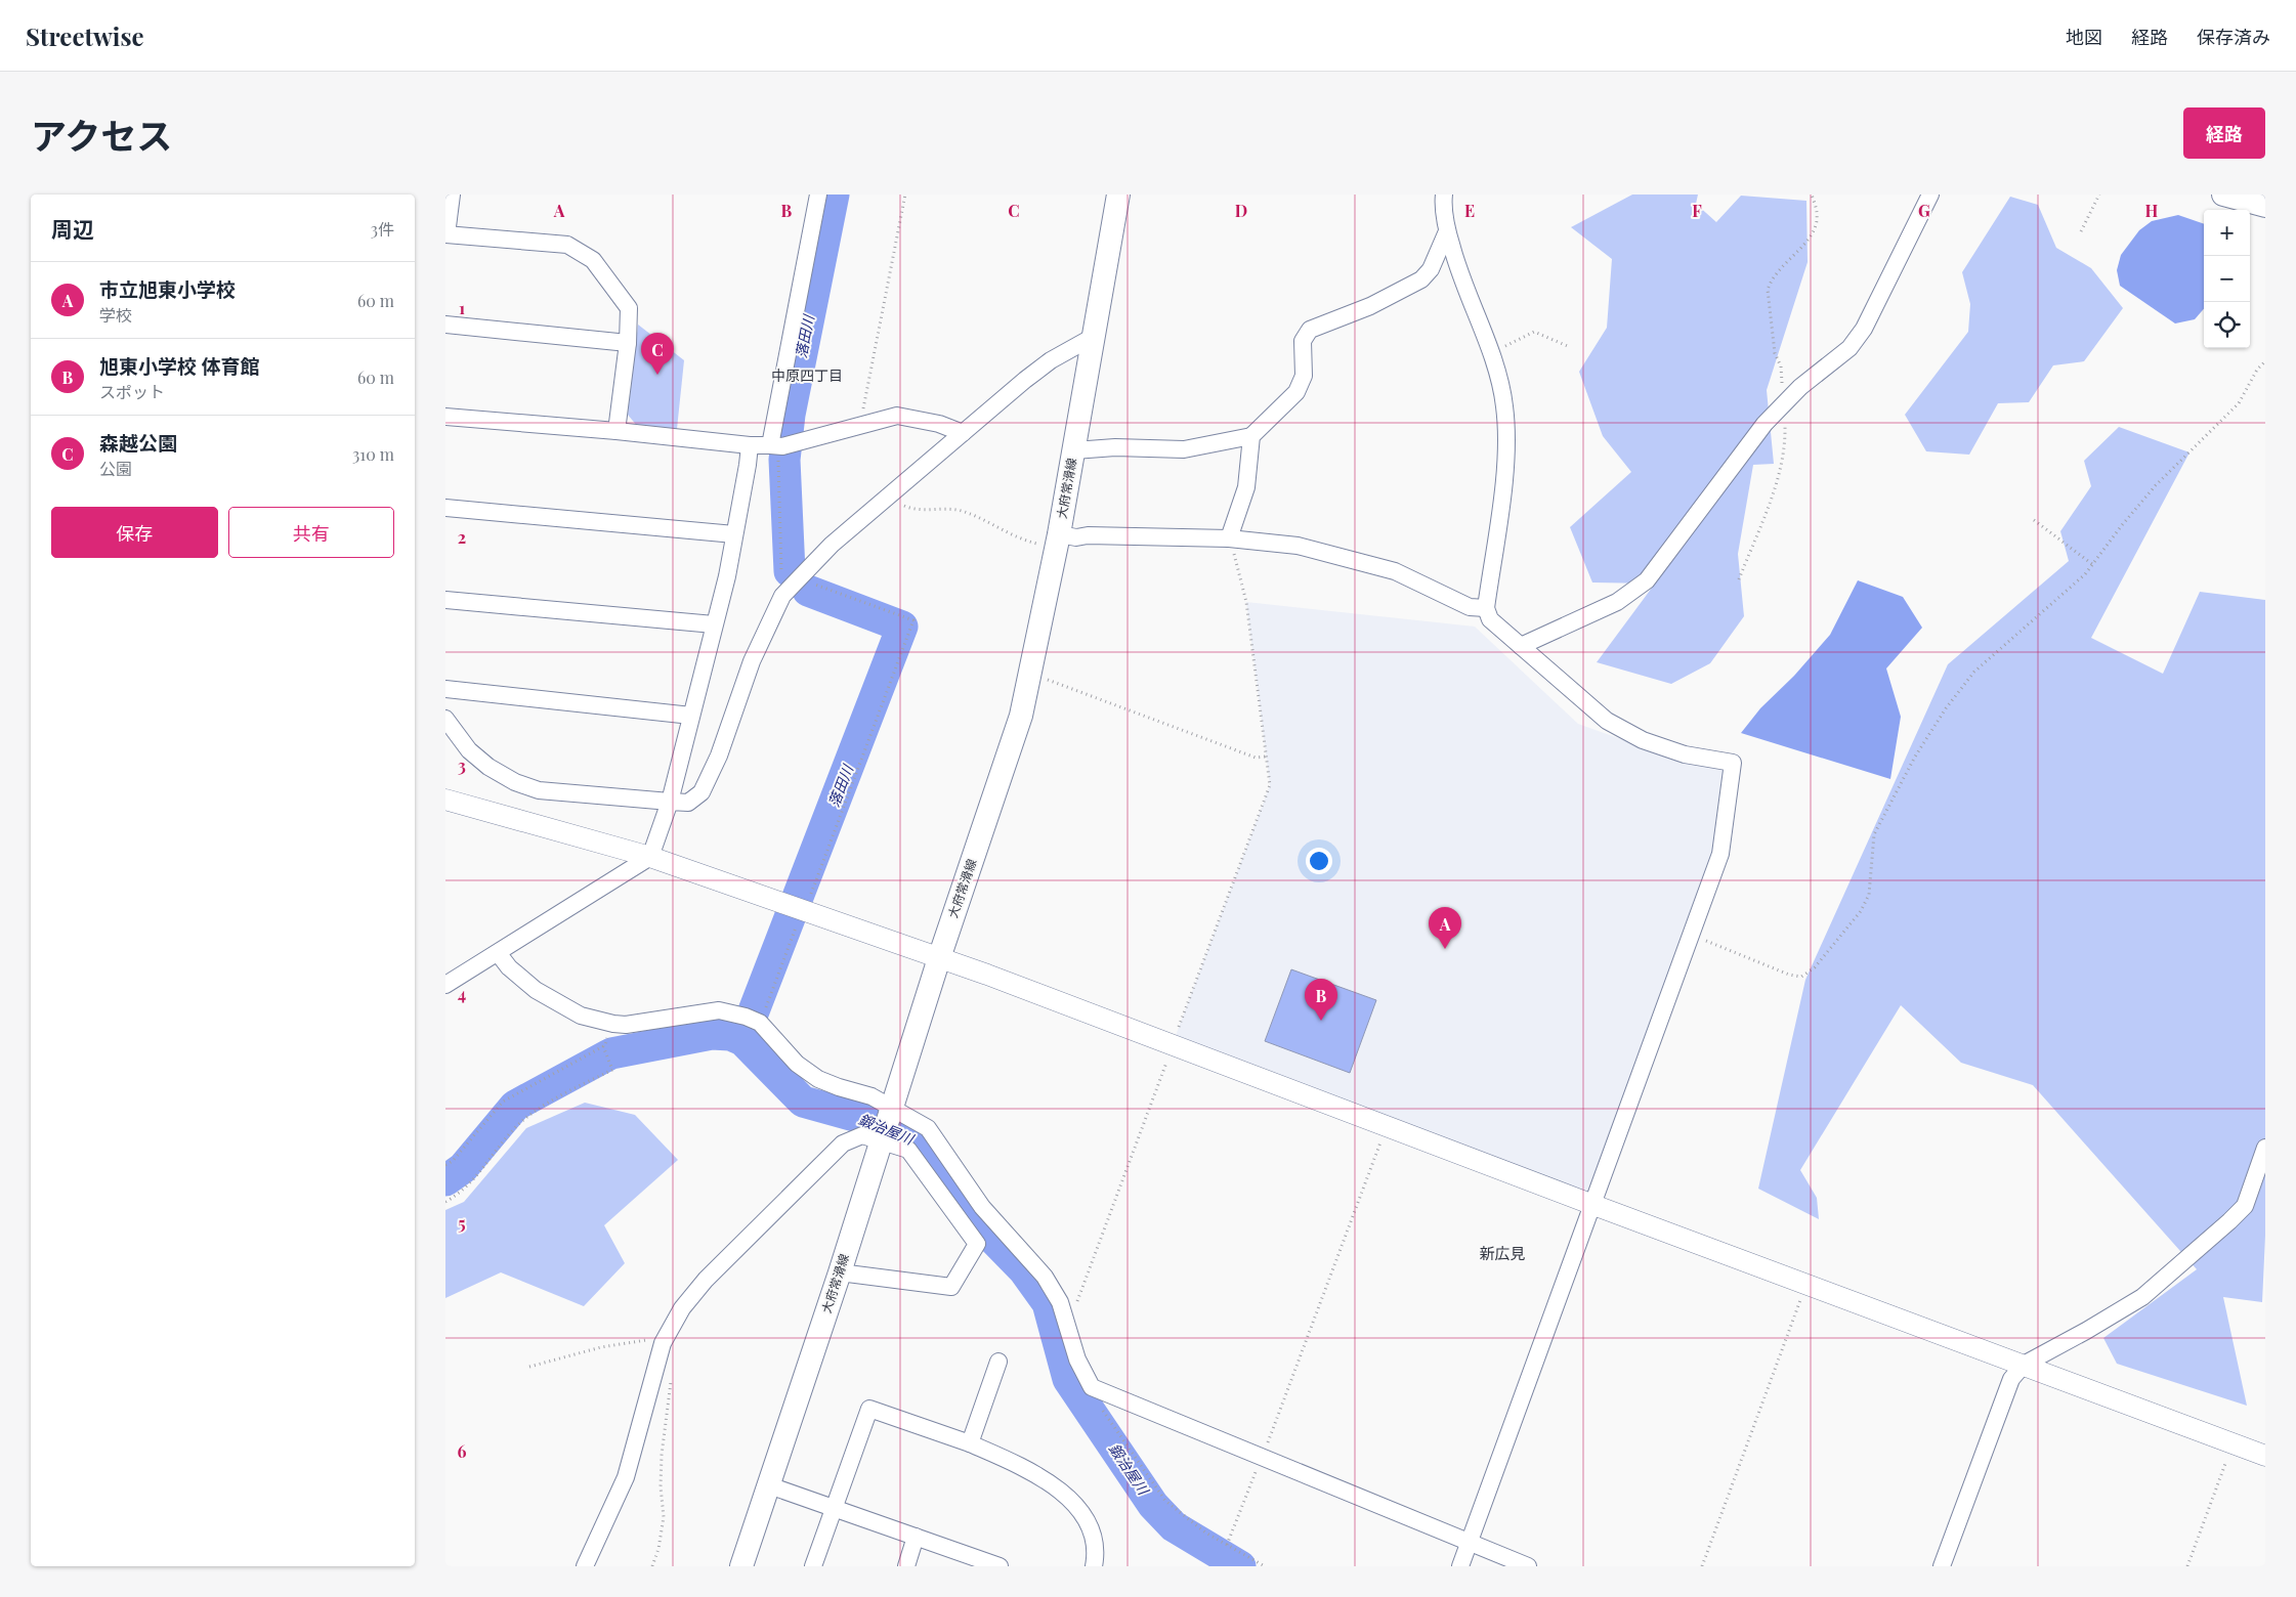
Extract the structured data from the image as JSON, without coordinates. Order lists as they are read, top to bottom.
{
  "streets": {
    "main road": ["大府常滑線"]
  },
  "districts": ["中原四丁目", "新広見"],
  "water": ["落田川", "鍛治屋川"],
  "page": {
    "header": "Streetwise",
    "nav": ["地図", "経路", "保存済み"],
    "title": "アクセス",
    "buttons": [
      "経路",
      ["保存", "共有"]
    ],
    "heading": ["周辺", "3件"],
    "map_buttons": ["+", "−"],
    "list": [
      {
        "mark": "A",
        "name": "市立旭東小学校",
        "note": "学校",
        "value": "60 m"
      },
      {
        "mark": "B",
        "name": "旭東小学校 体育館",
        "note": "スポット",
        "value": "60 m"
      },
      {
        "mark": "C",
        "name": "森越公園",
        "note": "公園",
        "value": "310 m"
      }
    ],
    "pins": ["C", "A", "B"]
  },
  "grid": {
    "columns": [
      "A",
      "B",
      "C",
      "D",
      "E",
      "F",
      "G",
      "H"
    ],
    "rows": [
      "1",
      "2",
      "3",
      "4",
      "5",
      "6"
    ]
  }
}
